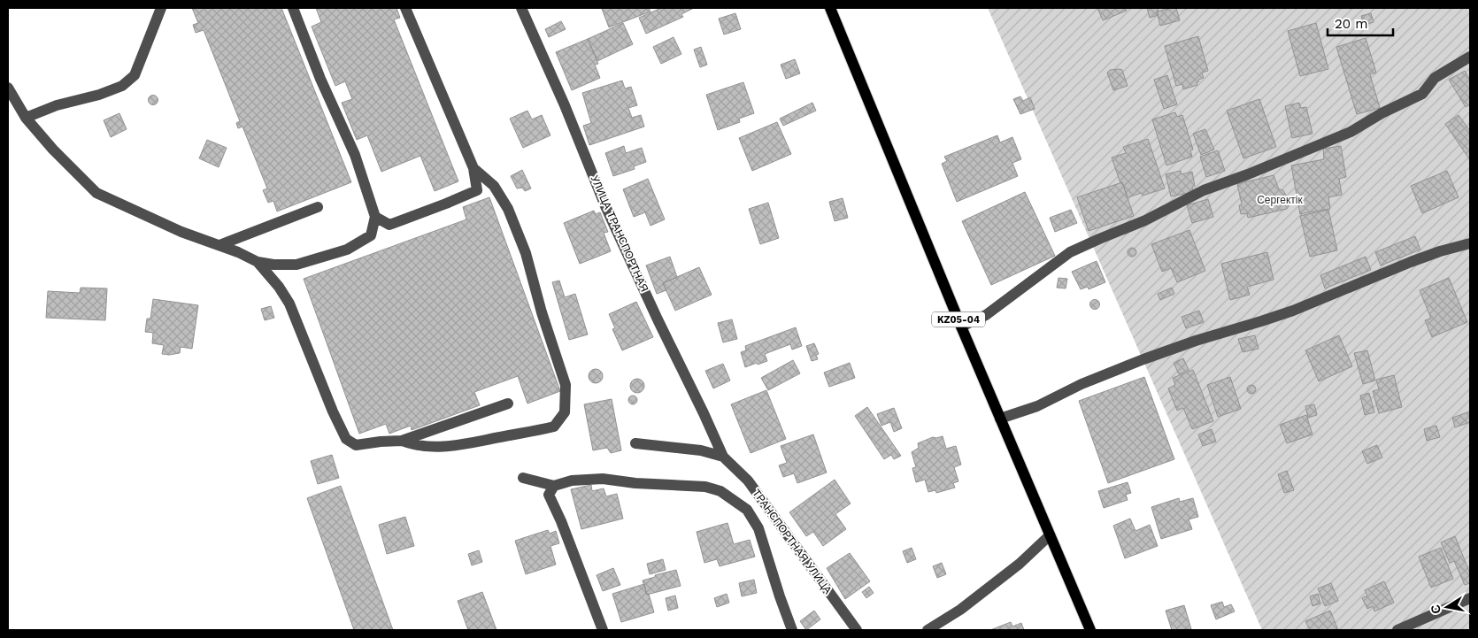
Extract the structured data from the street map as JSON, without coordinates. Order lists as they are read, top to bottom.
{
  "streets": {
    "main road": ["KZ05-04"],
    "street": ["УЛИЦА ТРАНСПОРТНАЯ", "ТРАНСПОРТНАЯ УЛИЦА"]
  },
  "crossings": [
    ["УЛИЦА ТРАНСПОРТНАЯ", "ТРАНСПОРТНАЯ УЛИЦА"]
  ],
  "parks": ["Сергектік"],
  "scale_bar": "20 m",
  "north": "left"
}
